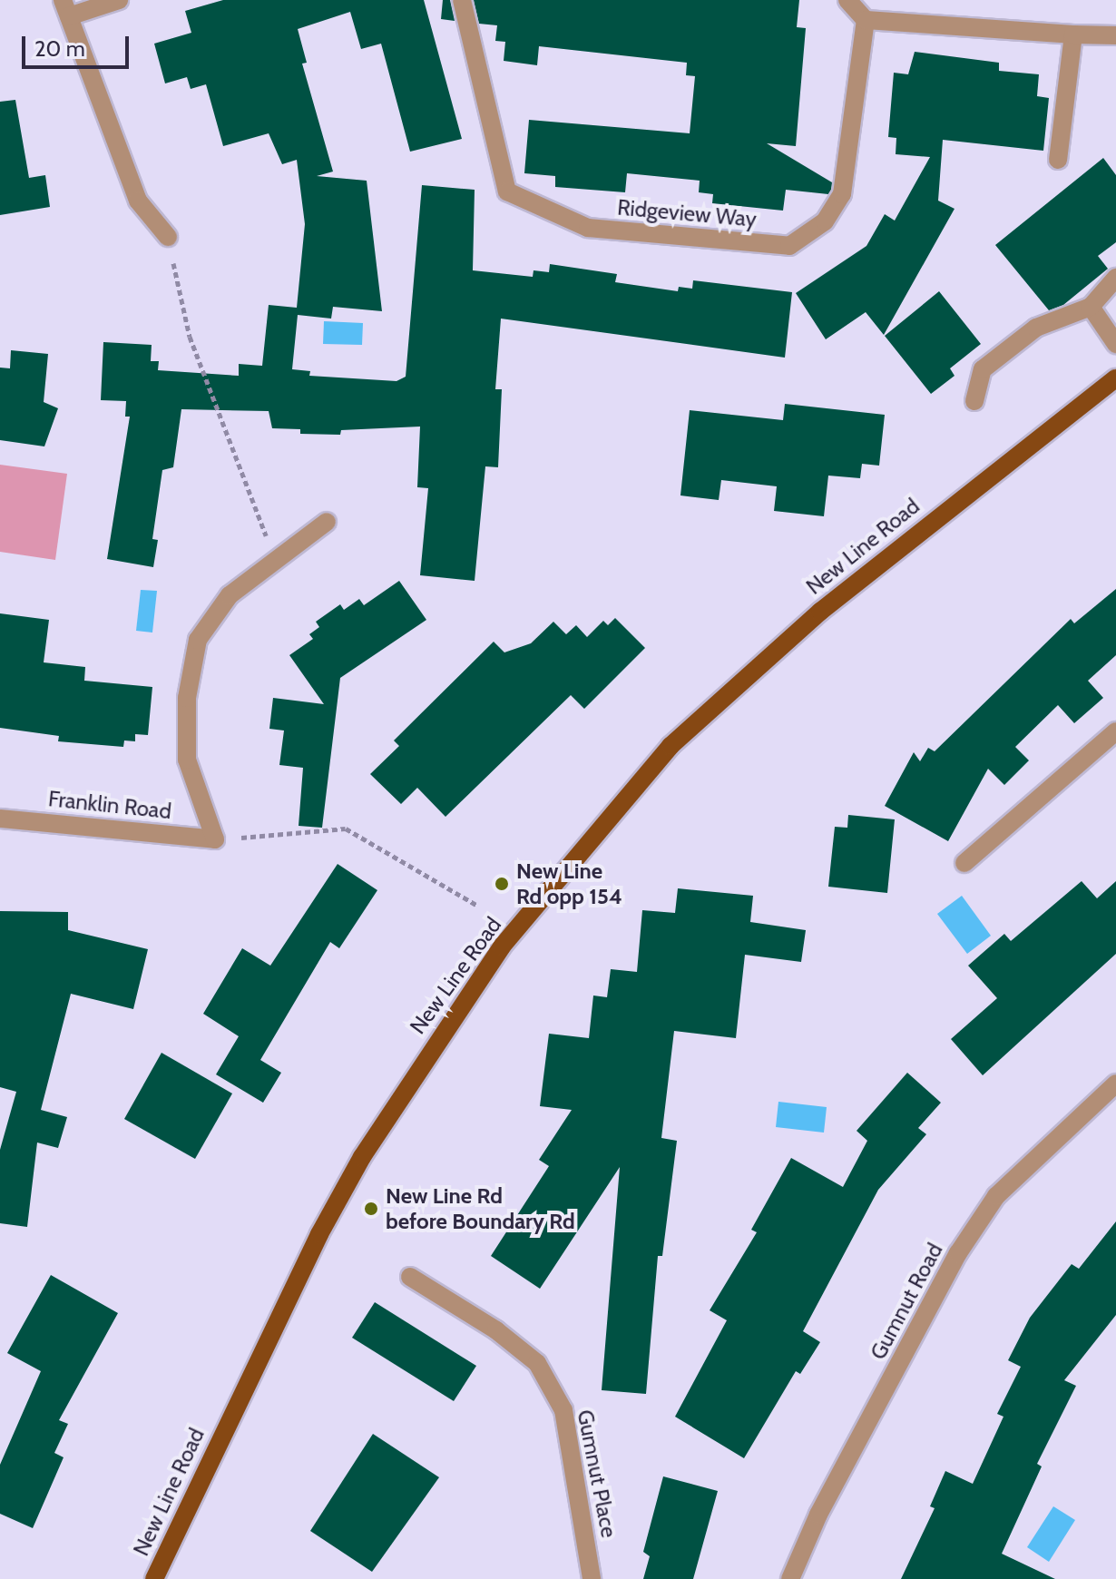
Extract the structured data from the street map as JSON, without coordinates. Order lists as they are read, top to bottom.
{
  "streets": {
    "main road": ["New Line Road"],
    "street": [
      "Ridgeview Way",
      "Franklin Road",
      "Gumnut Road",
      "Gumnut Place"
    ]
  },
  "places": ["New Line Rd opp 154", "New Line Rd before Boundary Rd"],
  "scale_bar": "20 m"
}
